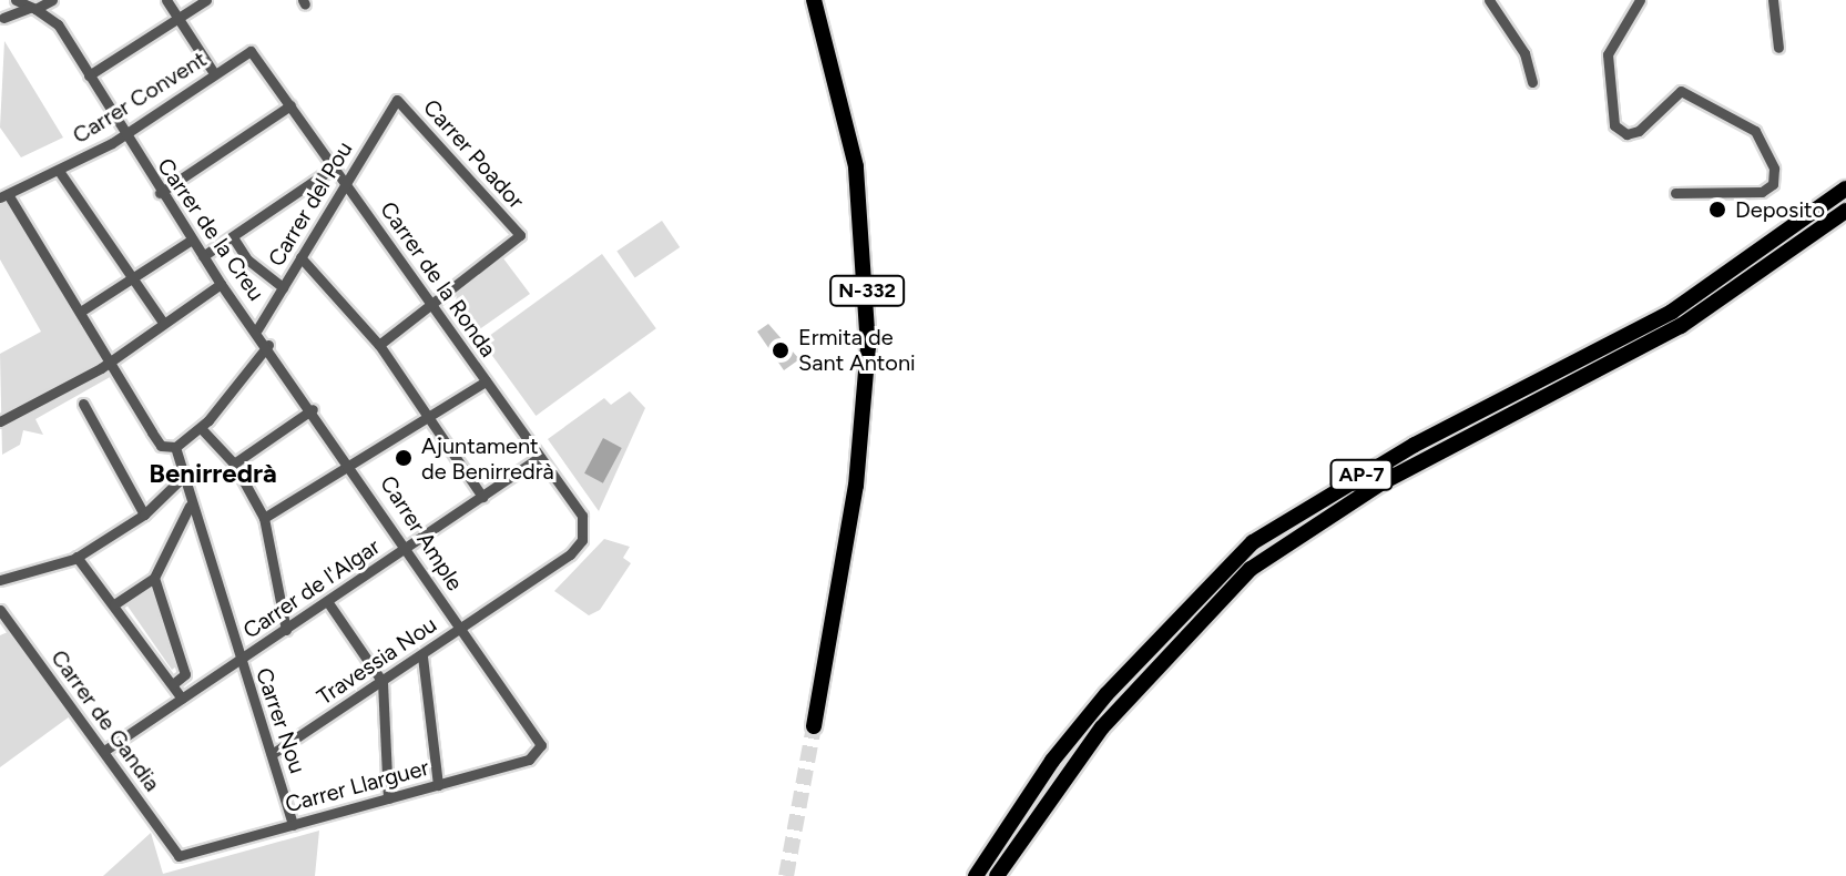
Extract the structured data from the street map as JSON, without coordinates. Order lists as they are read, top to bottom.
{
  "streets": {
    "highway": ["N-332", "AP-7"],
    "street": [
      "Carrer Convent",
      "Carrer Poador",
      "Carrer del Pou",
      "Carrer de la Creu",
      "Carrer de la Ronda",
      "Carrer Ample",
      "Carrer de l'Algar",
      "Travessia Nou",
      "Carrer de Gandia",
      "Carrer Nou",
      "Carrer Llarguer"
    ]
  },
  "crossings": [
    ["Carrer Convent", "Carrer de la Creu"],
    ["Carrer Convent", "Carrer de la Ronda"],
    ["Carrer Poador", "Carrer del Pou"],
    ["Carrer Poador", "Carrer de la Ronda"],
    ["Carrer del Pou", "Carrer de la Creu"],
    ["Carrer del Pou", "Carrer de la Ronda"],
    ["Carrer de la Creu", "Carrer Ample"],
    ["Carrer de la Ronda", "Carrer de l'Algar"],
    ["Carrer de la Ronda", "Travessia Nou"],
    ["Carrer Ample", "Carrer de l'Algar"],
    ["Carrer Ample", "Travessia Nou"],
    ["Carrer Ample", "Carrer Llarguer"],
    ["Carrer de l'Algar", "Carrer de Gandia"],
    ["Carrer de l'Algar", "Carrer Nou"],
    ["Travessia Nou", "Carrer Nou"],
    ["Carrer de Gandia", "Carrer Llarguer"],
    ["Carrer Nou", "Carrer Llarguer"]
  ],
  "districts": ["Benirredrà"],
  "places": ["Deposito", "Ermita de Sant Antoni", "Ajuntament de Benirredrà"]
}
